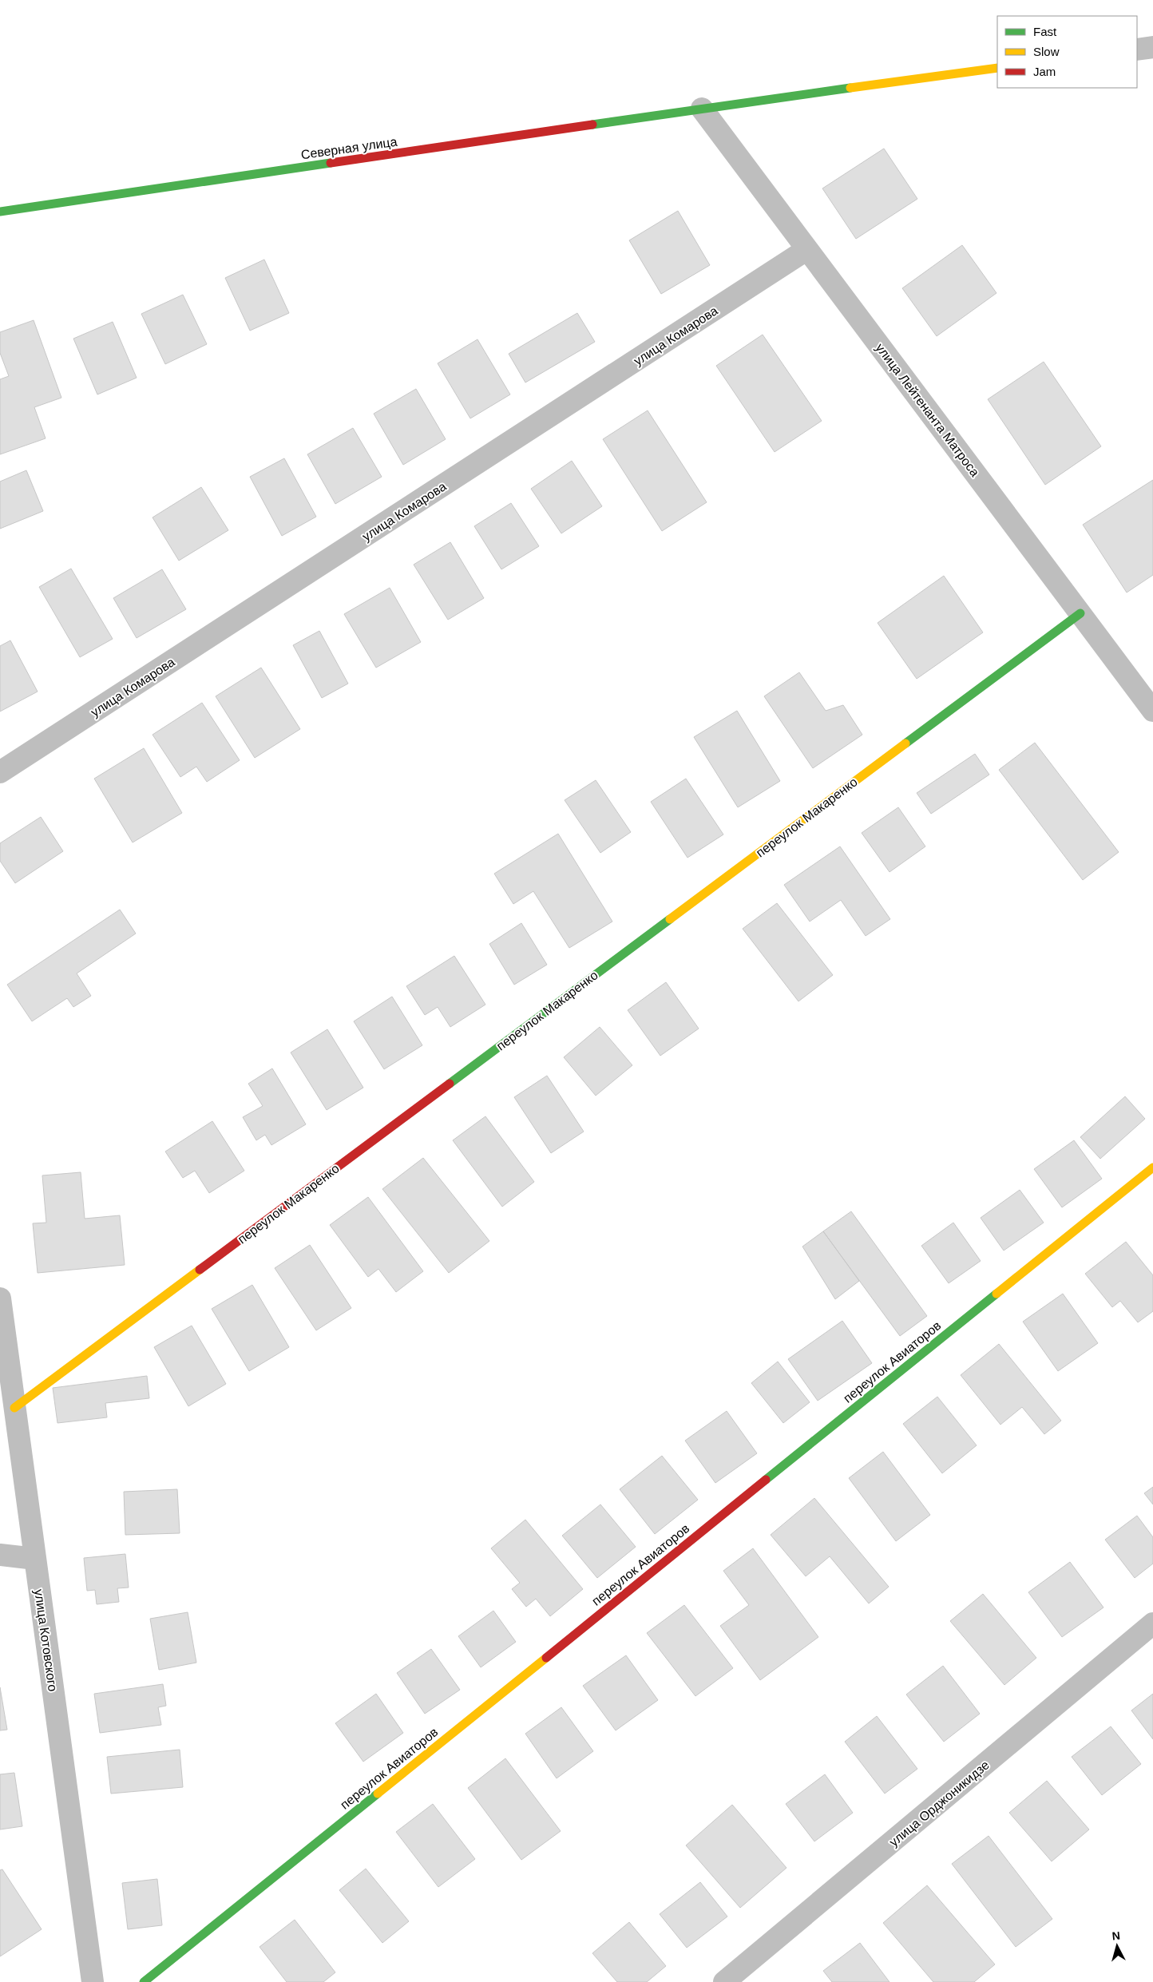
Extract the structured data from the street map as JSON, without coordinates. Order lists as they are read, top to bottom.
{
  "streets": {
    "street": [
      "Северная улица",
      "улица Комарова",
      "улица Лейтенанта Матроса",
      "переулок Макаренко",
      "переулок Авиаторов",
      "улица Котовского",
      "улица Орджоникидзе"
    ]
  },
  "crossings": [
    ["Северная улица", "улица Лейтенанта Матроса"],
    ["улица Комарова", "улица Лейтенанта Матроса"],
    ["улица Лейтенанта Матроса", "переулок Макаренко"],
    ["переулок Макаренко", "улица Котовского"]
  ],
  "legend": ["Fast", "Slow", "Jam"],
  "north": "top"
}
